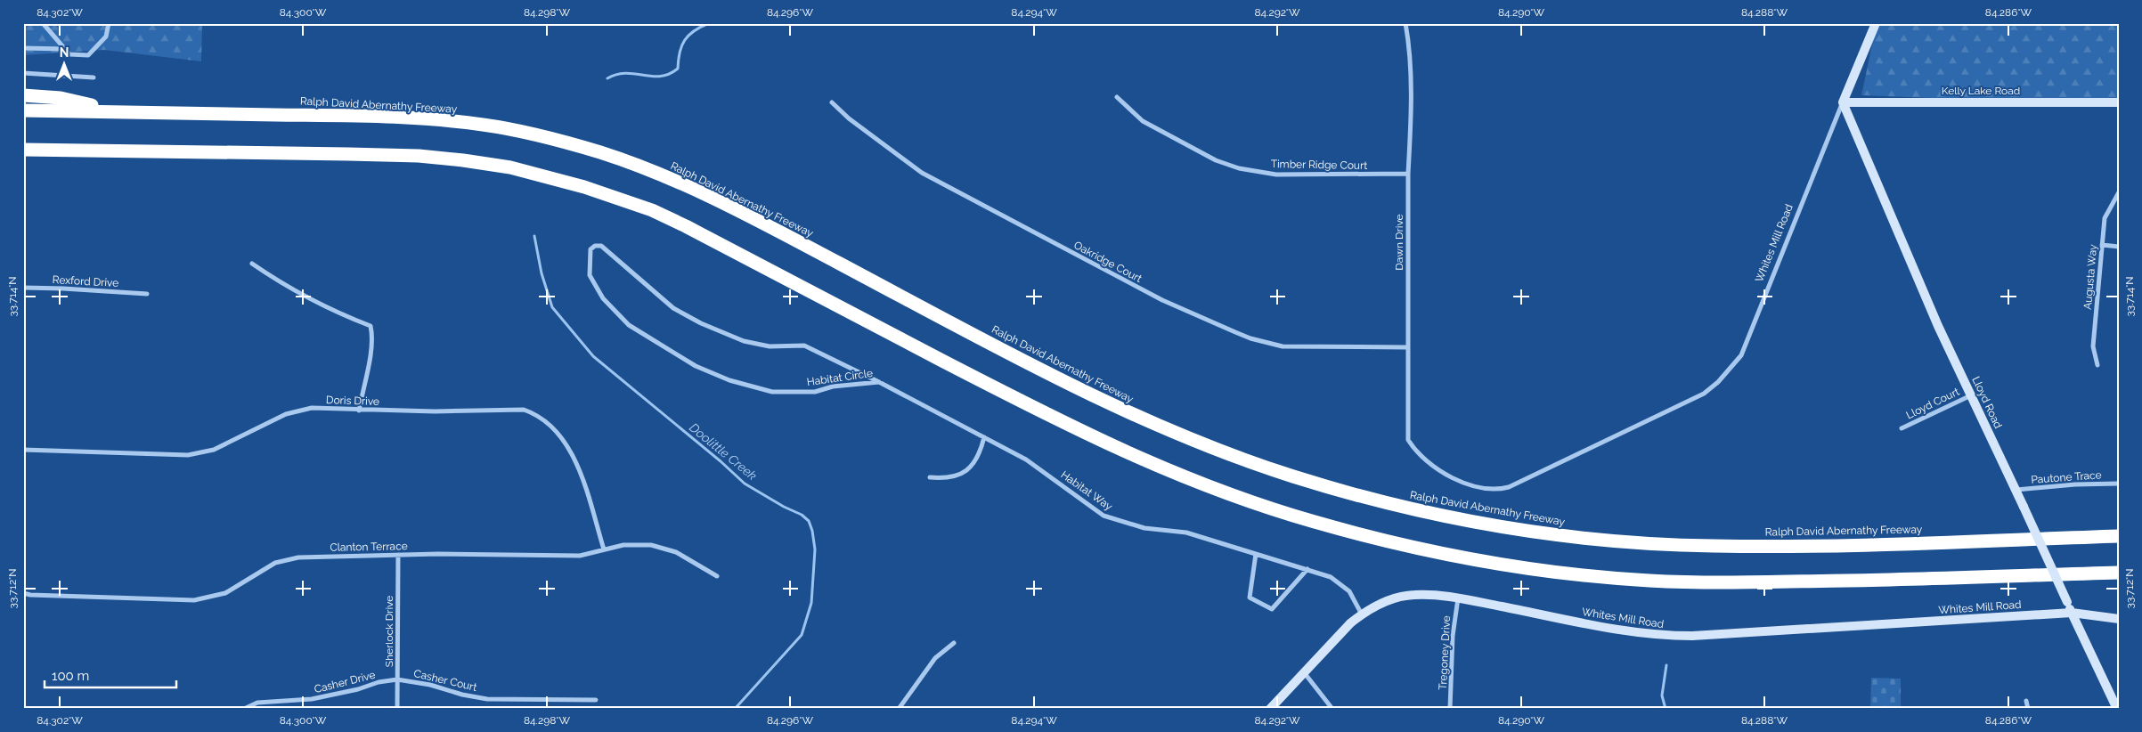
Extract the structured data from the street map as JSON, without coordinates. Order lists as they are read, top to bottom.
{
  "streets": {
    "highway": ["Ralph David Abernathy Freeway"],
    "street": [
      "Kelly Lake Road",
      "Timber Ridge Court",
      "Dawn Drive",
      "Whites Mill Road",
      "Oakridge Court",
      "Augusta Way",
      "Rexford Drive",
      "Habitat Circle",
      "Doris Drive",
      "Lloyd Road",
      "Lloyd Court",
      "Pautone Trace",
      "Habitat Way",
      "Clanton Terrace",
      "Sherlock Drive",
      "Tregoney Drive",
      "Casher Court",
      "Casher Drive"
    ]
  },
  "crossings": [
    ["Kelly Lake Road", "Whites Mill Road"],
    ["Kelly Lake Road", "Lloyd Road"],
    ["Timber Ridge Court", "Dawn Drive"],
    ["Dawn Drive", "Whites Mill Road"],
    ["Dawn Drive", "Oakridge Court"],
    ["Whites Mill Road", "Lloyd Road"],
    ["Whites Mill Road", "Habitat Way"],
    ["Whites Mill Road", "Tregoney Drive"],
    ["Habitat Circle", "Habitat Way"],
    ["Doris Drive", "Clanton Terrace"],
    ["Lloyd Road", "Lloyd Court"],
    ["Lloyd Road", "Pautone Trace"],
    ["Clanton Terrace", "Sherlock Drive"],
    ["Sherlock Drive", "Casher Court"],
    ["Sherlock Drive", "Casher Drive"],
    ["Casher Court", "Casher Drive"]
  ],
  "water": ["Doolittle Creek"],
  "scale_bar": "100 m",
  "north": "top",
  "coordinates": [
    "84.302°W",
    "84.300°W",
    "84.298°W",
    "84.296°W",
    "84.294°W",
    "84.292°W",
    "84.290°W",
    "84.288°W",
    "84.286°W",
    "33.714°N",
    "33.712°N"
  ]
}
